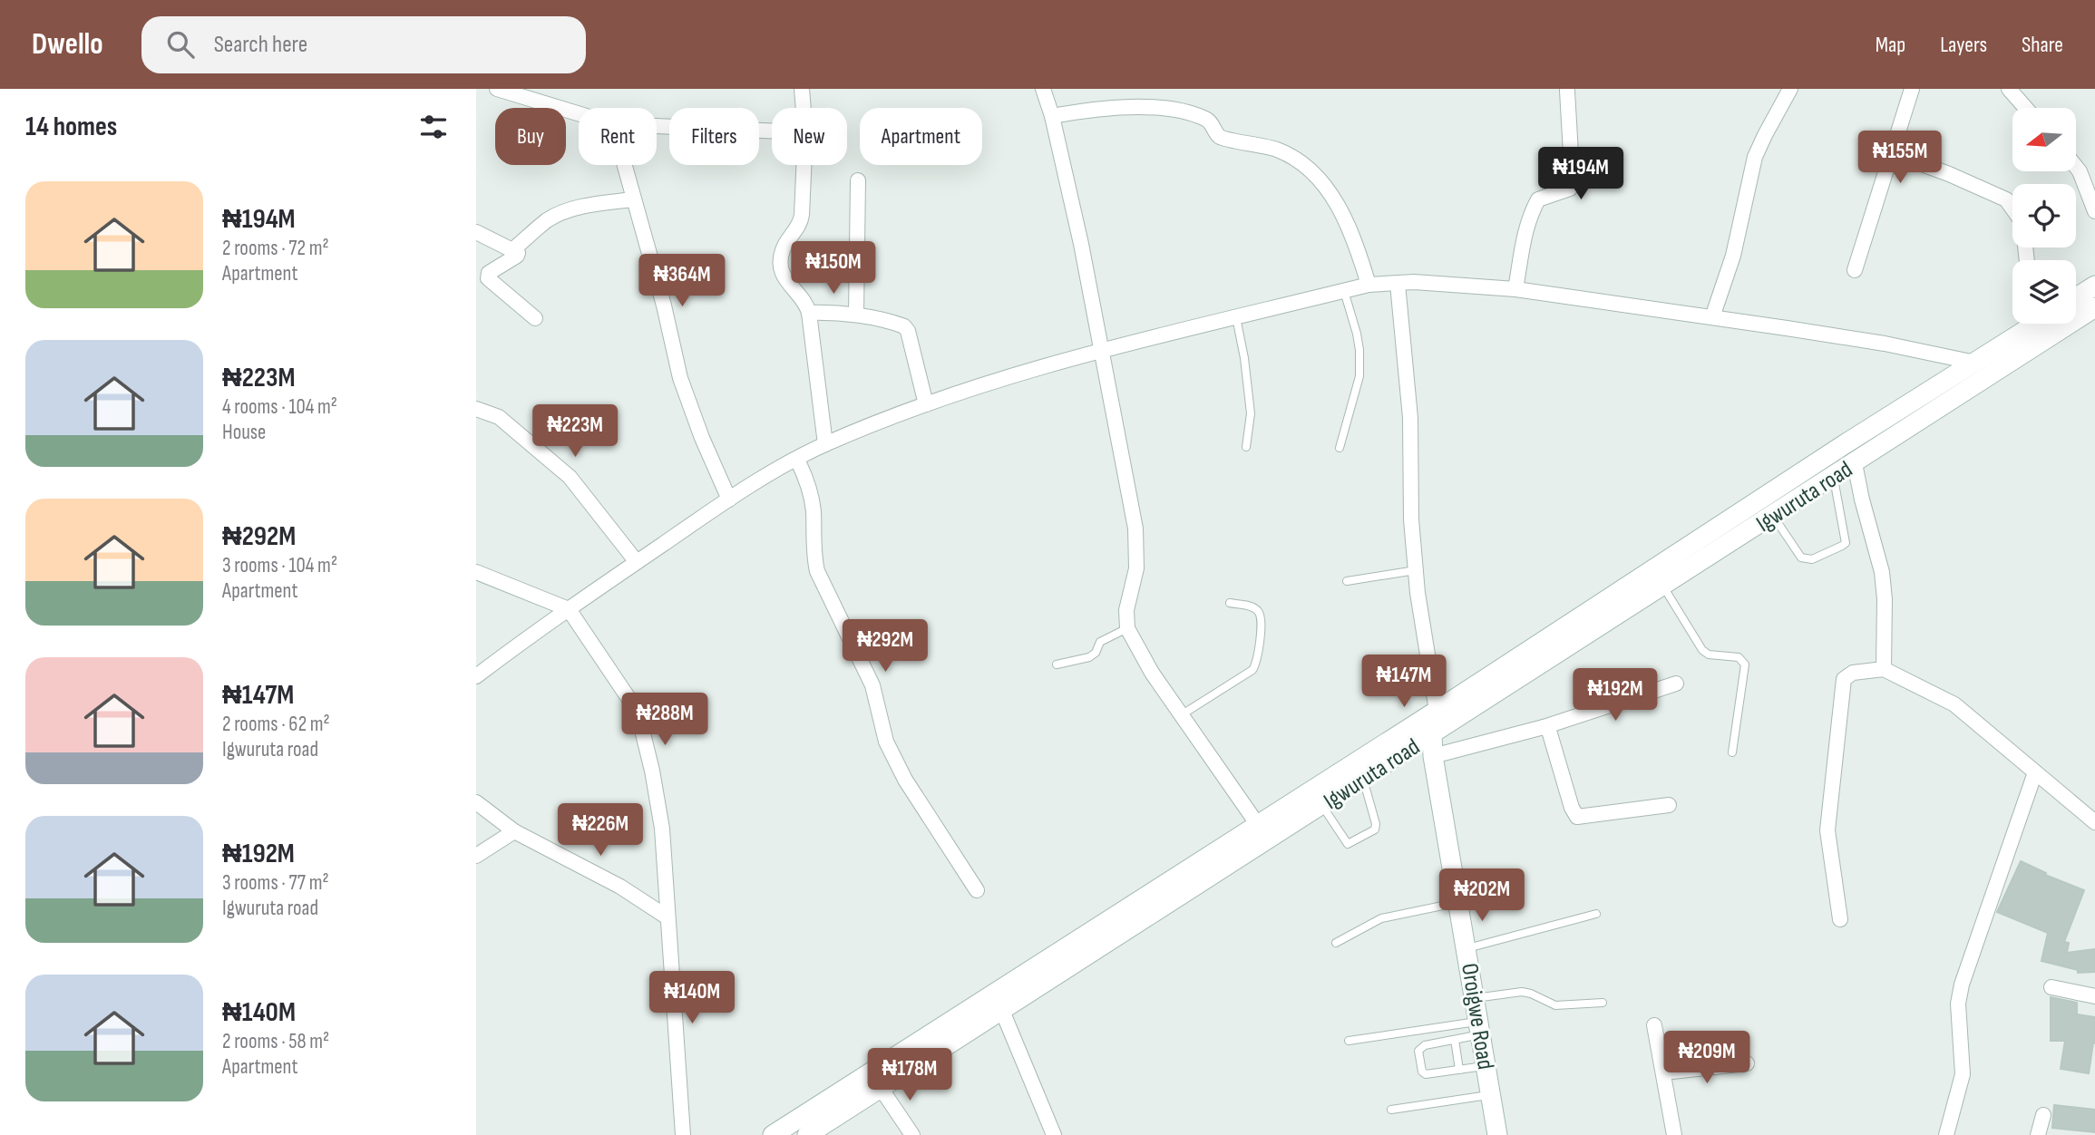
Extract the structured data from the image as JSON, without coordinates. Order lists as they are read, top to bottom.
{
  "streets": {
    "main road": ["Igwuruta road", "Oroigwe Road"]
  },
  "crossings": [
    ["Igwuruta road", "Oroigwe Road"]
  ],
  "north": "left",
  "page": {
    "header": "Dwello",
    "search": "Search here",
    "nav": ["Map", "Layers", "Share"],
    "heading": "14 homes",
    "chip": [
      "Buy",
      "Rent",
      "Filters",
      "New",
      "Apartment"
    ],
    "price": [
      "₦155M",
      "₦194M",
      "₦150M",
      "₦364M",
      "₦223M",
      "₦292M",
      "₦147M",
      "₦192M",
      "₦288M",
      "₦226M",
      "₦202M",
      "₦140M",
      "₦209M",
      "₦178M"
    ],
    "list": [
      {
        "name": "₦194M",
        "note": "2 rooms · 72 m² · Apartment"
      },
      {
        "name": "₦223M",
        "note": "4 rooms · 104 m² · House"
      },
      {
        "name": "₦292M",
        "note": "3 rooms · 104 m² · Apartment"
      },
      {
        "name": "₦147M",
        "note": "2 rooms · 62 m² · Igwuruta road"
      },
      {
        "name": "₦192M",
        "note": "3 rooms · 77 m² · Igwuruta road"
      },
      {
        "name": "₦140M",
        "note": "2 rooms · 58 m² · Apartment"
      }
    ]
  }
}
